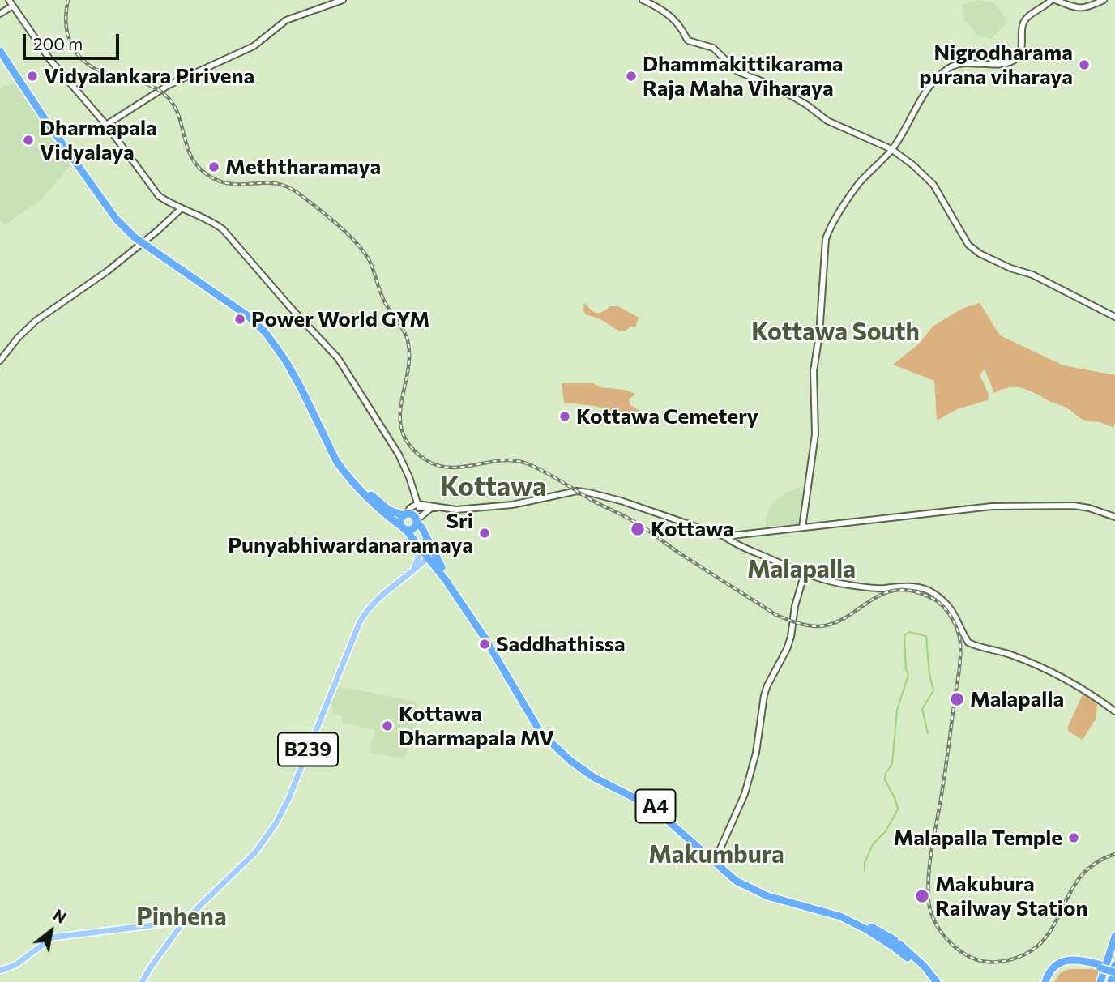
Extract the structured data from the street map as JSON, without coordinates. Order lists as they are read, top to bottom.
{
  "streets": {
    "highway": ["A4"],
    "main road": ["B239"]
  },
  "crossings": [
    ["B239", "A4"]
  ],
  "districts": [
    "Kottawa South",
    "Kottawa",
    "Malapalla",
    "Makumbura",
    "Pinhena"
  ],
  "places": [
    "Nigrodharama purana viharaya",
    "Vidyalankara Pirivena",
    "Dhammakittikarama Raja Maha Viharaya",
    "Dharmapala Vidyalaya",
    "Meththaramaya",
    "Power World GYM",
    "Kottawa Cemetery",
    "Kottawa",
    "Sri Punyabhiwardanaramaya",
    "Saddhathissa",
    "Malapalla",
    "Kottawa Dharmapala MV",
    "Malapalla Temple",
    "Makubura Railway Station"
  ],
  "scale_bar": "200 m",
  "north": "top right"
}
